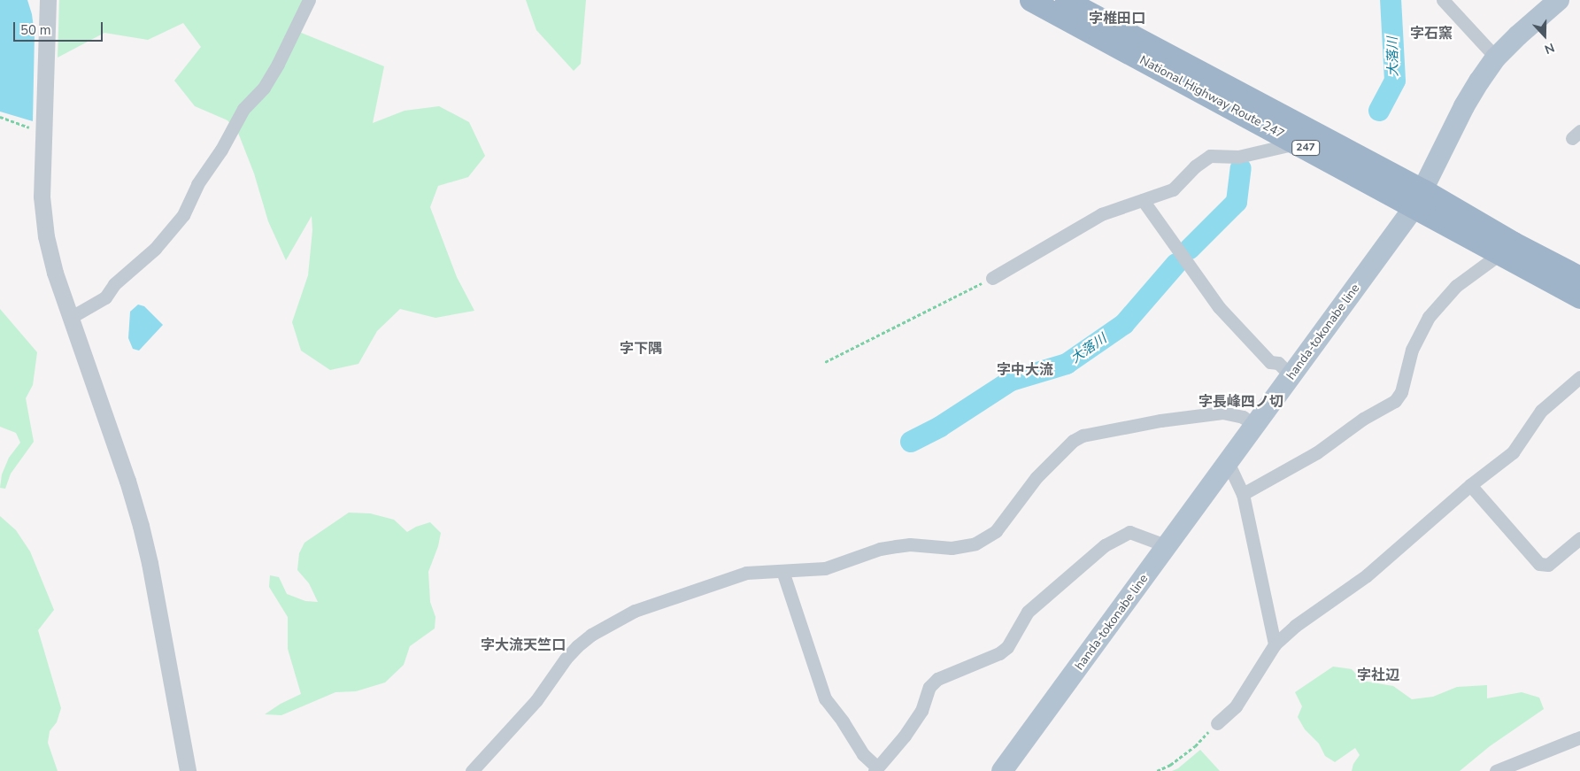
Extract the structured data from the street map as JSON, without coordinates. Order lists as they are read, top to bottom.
{
  "streets": {
    "highway": ["National Highway Route 247", "247"],
    "main road": ["handa-tokonabe line"]
  },
  "crossings": [
    ["National Highway Route 247", "handa-tokonabe line"]
  ],
  "districts": [
    "字椎田口",
    "字石窯",
    "字下隅",
    "字中大流",
    "字長峰四ノ切",
    "字大流天竺口",
    "字社辺"
  ],
  "water": ["大落川"],
  "scale_bar": "50 m",
  "north": "bottom"
}
